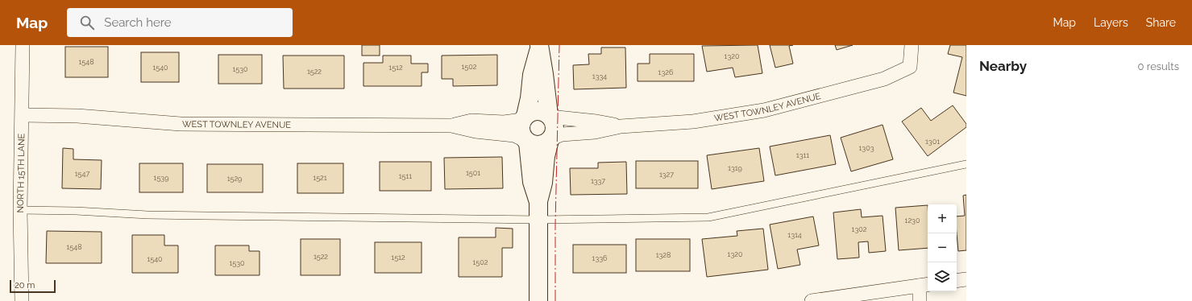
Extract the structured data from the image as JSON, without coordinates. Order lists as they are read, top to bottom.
{
  "streets": {
    "street": ["WEST TOWNLEY AVENUE", "NORTH 15TH LANE"]
  },
  "crossings": [
    ["WEST TOWNLEY AVENUE", "NORTH 15TH LANE"]
  ],
  "house_numbers": [
    "1320",
    "1548",
    "1502",
    "1540",
    "1512",
    "1530",
    "1522",
    "1326",
    "1334",
    "1301",
    "1303",
    "1311",
    "1319",
    "1501",
    "1547",
    "1327",
    "1511",
    "1539",
    "1521",
    "1529",
    "1337",
    "1230",
    "1302",
    "1314",
    "1548",
    "1320",
    "1328",
    "1522",
    "1512",
    "1336",
    "1540",
    "1502",
    "1530"
  ],
  "scale_bar": "20 m",
  "page": {
    "header": "Map",
    "search": "Search here",
    "nav": ["Map", "Layers", "Share"],
    "heading": ["Nearby", "0 results"],
    "map_buttons": ["+", "−"],
    "scale": "20 m"
  }
}
